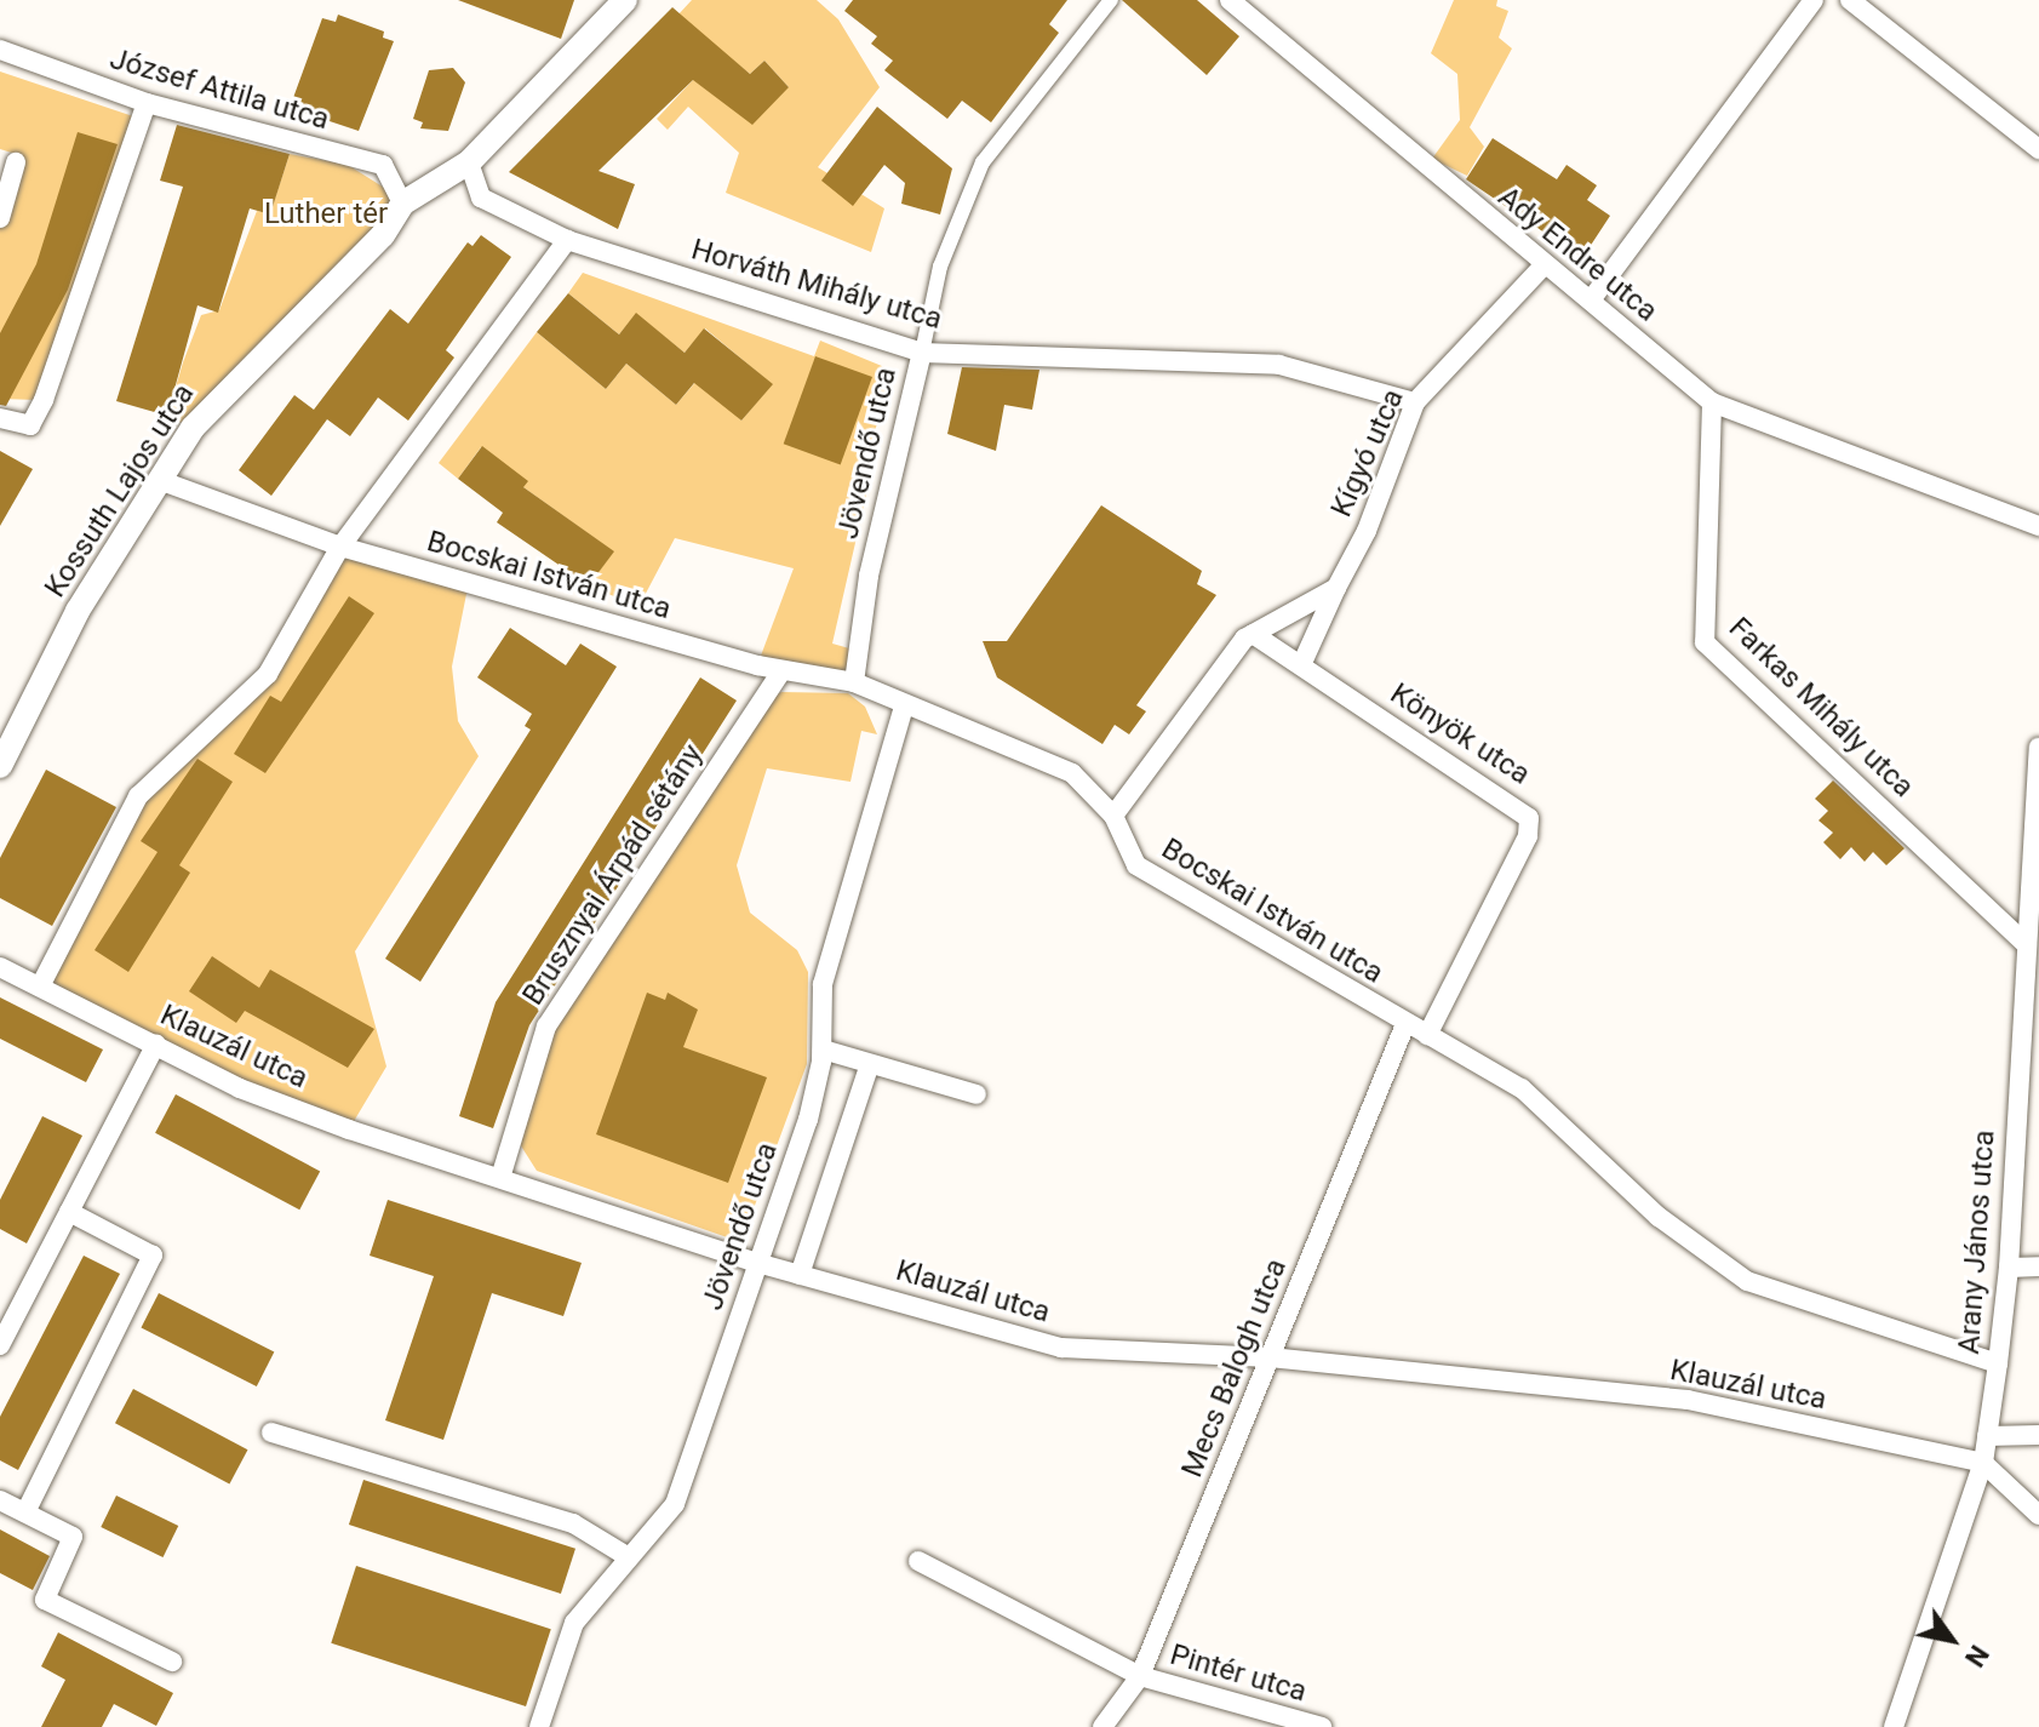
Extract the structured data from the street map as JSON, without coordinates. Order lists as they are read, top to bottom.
{
  "streets": {
    "street": [
      "József Attila utca",
      "Ady Endre utca",
      "Horváth Mihály utca",
      "Jövendő utca",
      "Kígyó utca",
      "Kossuth Lajos utca",
      "Bocskai István utca",
      "Farkas Mihály utca",
      "Könyök utca",
      "Brusznyai Árpád sétány",
      "Klauzál utca",
      "Arany János utca",
      "Mecs Balogh utca",
      "Pintér utca"
    ]
  },
  "crossings": [
    ["József Attila utca", "Kossuth Lajos utca"],
    ["Ady Endre utca", "Kígyó utca"],
    ["Ady Endre utca", "Farkas Mihály utca"],
    ["Horváth Mihály utca", "Jövendő utca"],
    ["Horváth Mihály utca", "Kígyó utca"],
    ["Horváth Mihály utca", "Kossuth Lajos utca"],
    ["Jövendő utca", "Bocskai István utca"],
    ["Jövendő utca", "Klauzál utca"],
    ["Kígyó utca", "Könyök utca"],
    ["Kossuth Lajos utca", "Bocskai István utca"],
    ["Bocskai István utca", "Könyök utca"],
    ["Bocskai István utca", "Brusznyai Árpád sétány"],
    ["Bocskai István utca", "Arany János utca"],
    ["Bocskai István utca", "Mecs Balogh utca"],
    ["Farkas Mihály utca", "Arany János utca"],
    ["Brusznyai Árpád sétány", "Klauzál utca"],
    ["Klauzál utca", "Arany János utca"],
    ["Klauzál utca", "Mecs Balogh utca"],
    ["Mecs Balogh utca", "Pintér utca"]
  ],
  "parks": ["Luther tér"],
  "north": "bottom right"
}
